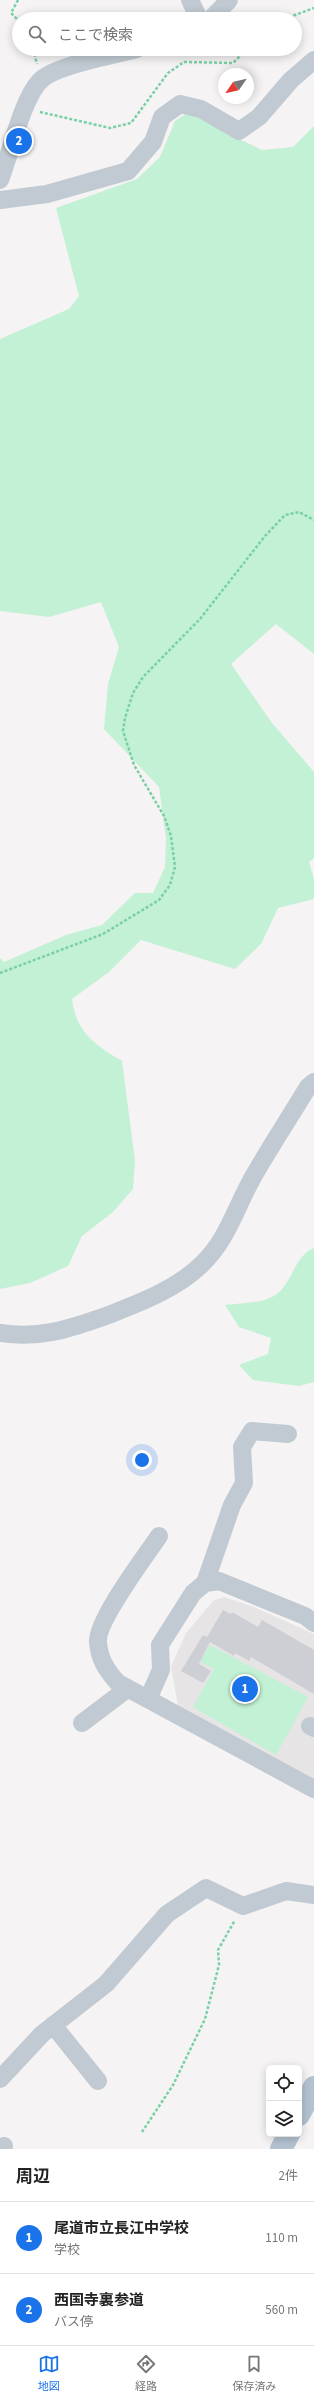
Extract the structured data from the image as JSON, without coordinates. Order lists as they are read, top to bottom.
{
  "north": "bottom left",
  "page": {
    "search": "ここで検索",
    "pins": ["2", "1"],
    "heading": ["周辺", "2件"],
    "list": [
      {
        "mark": "1",
        "name": "尾道市立長江中学校",
        "note": "学校",
        "value": "110 m"
      },
      {
        "mark": "2",
        "name": "西国寺裏参道",
        "note": "バス停",
        "value": "560 m"
      }
    ],
    "nav": ["地図", "経路", "保存済み"]
  }
}
